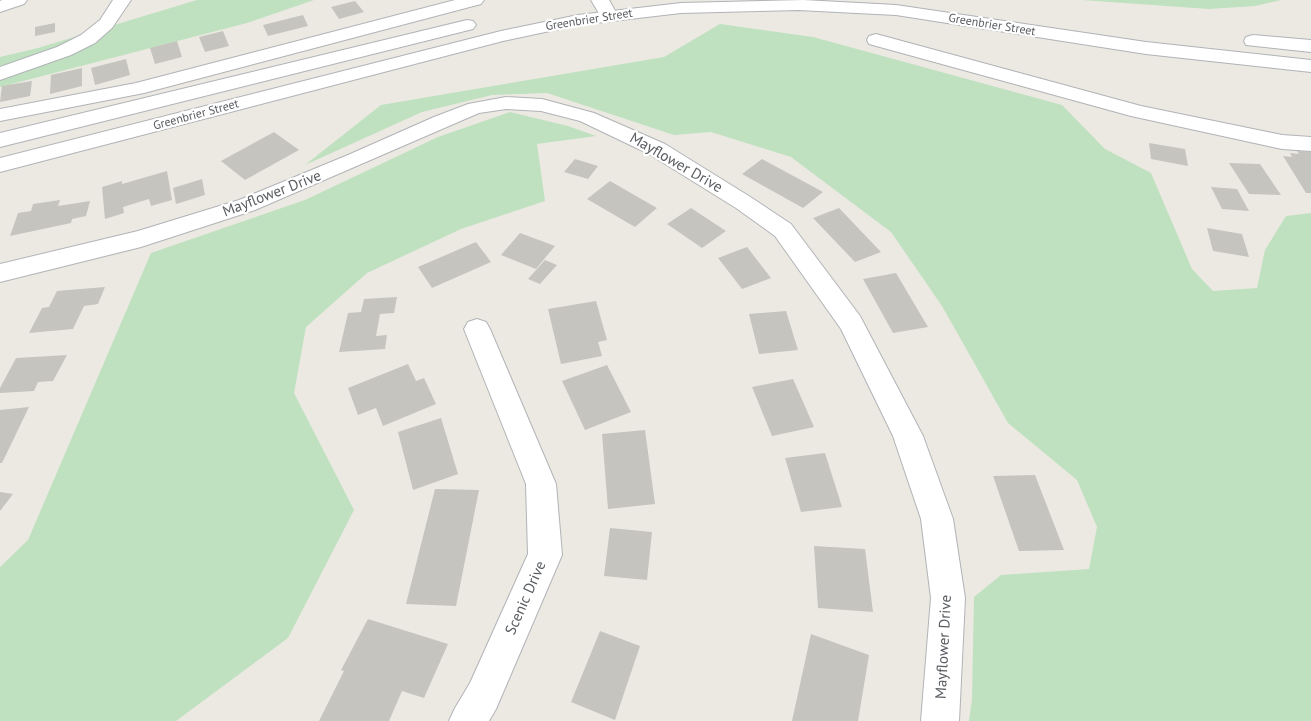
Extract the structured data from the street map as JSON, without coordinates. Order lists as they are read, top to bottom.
{
  "streets": {
    "street": ["Greenbrier Street", "Mayflower Drive", "Scenic Drive"]
  }
}
